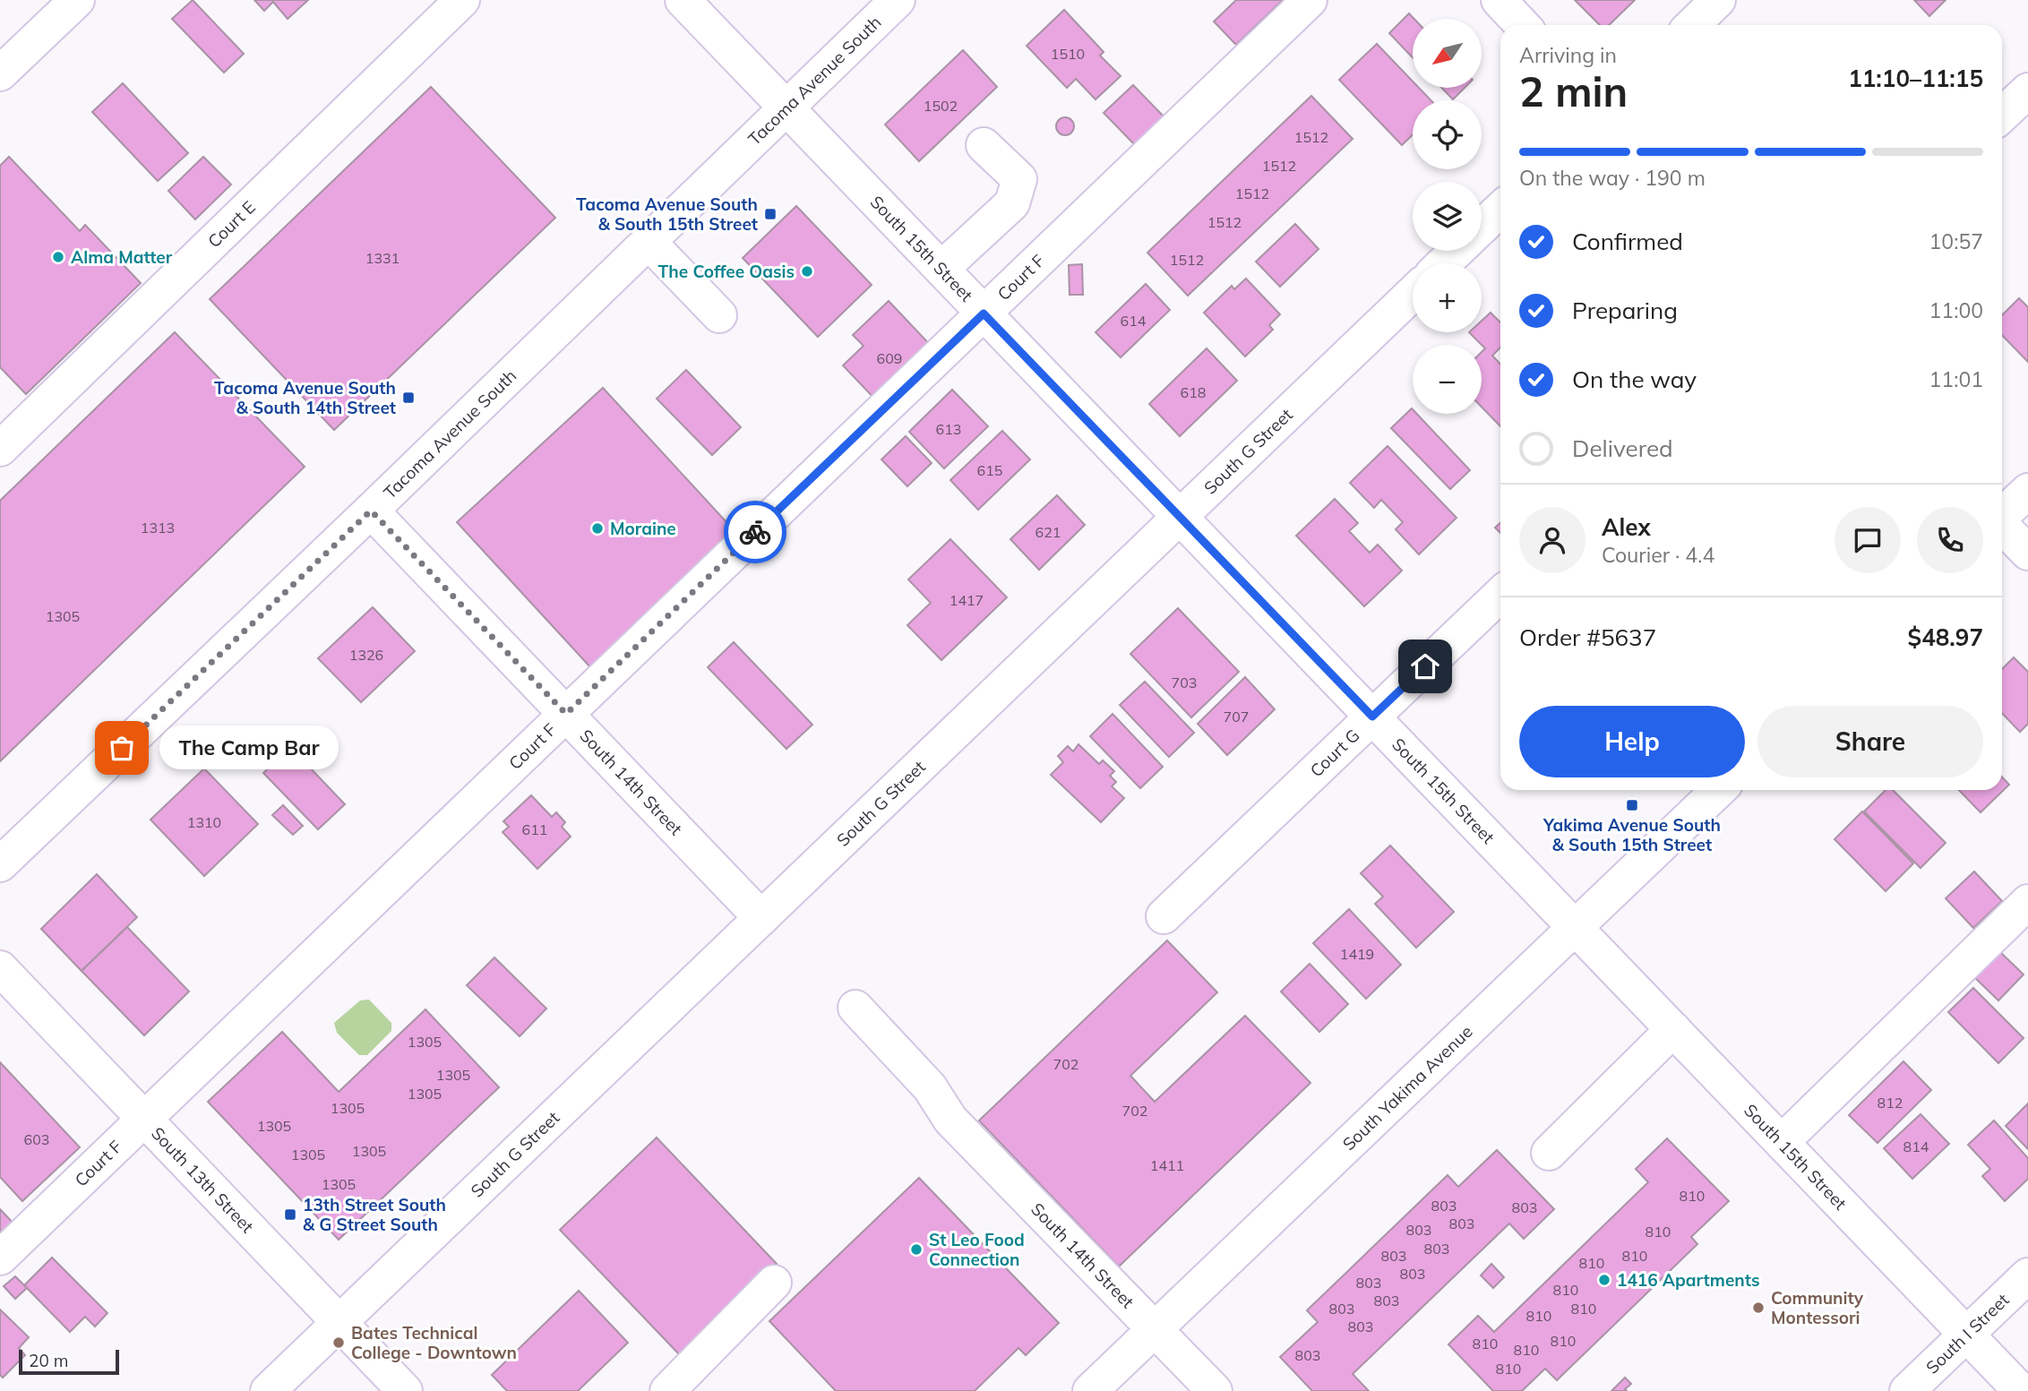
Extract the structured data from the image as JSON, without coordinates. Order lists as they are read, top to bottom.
{
  "streets": {
    "street": [
      "Tacoma Avenue South",
      "Court E",
      "South 15th Street",
      "Court F",
      "South G Street",
      "Court G",
      "South 14th Street",
      "South Yakima Avenue",
      "South 13th Street",
      "South I Street"
    ]
  },
  "crossings": [
    ["Tacoma Avenue South", "South 15th Street"],
    ["Tacoma Avenue South", "South 14th Street"],
    ["South 15th Street", "Court F"],
    ["South 15th Street", "South G Street"],
    ["South 15th Street", "Court G"],
    ["South 15th Street", "South Yakima Avenue"],
    ["South 15th Street", "South I Street"],
    ["Court F", "South 14th Street"],
    ["Court F", "South 13th Street"],
    ["South G Street", "South 14th Street"],
    ["South G Street", "South 13th Street"],
    ["South 14th Street", "South Yakima Avenue"]
  ],
  "places": {
    "transit": [
      "Tacoma Avenue South & South 15th Street",
      "Tacoma Avenue South & South 14th Street",
      "Yakima Avenue South & South 15th Street",
      "13th Street South & G Street South"
    ],
    "other": [
      "Alma Matter",
      "The Coffee Oasis",
      "Moraine",
      "The Camp Bar",
      "St Leo Food Connection",
      "1416 Apartments",
      "Community Montessori",
      "Bates Technical College - Downtown"
    ]
  },
  "house_numbers": [
    "1510",
    "1502",
    "1512",
    "1512",
    "1512",
    "1512",
    "1331",
    "1512",
    "614",
    "609",
    "618",
    "613",
    "615",
    "1313",
    "621",
    "1417",
    "1305",
    "1326",
    "703",
    "707",
    "1310",
    "611",
    "1419",
    "1305",
    "702",
    "1305",
    "1305",
    "812",
    "1305",
    "702",
    "1305",
    "603",
    "814",
    "1305",
    "1305",
    "1411",
    "1305",
    "810",
    "803",
    "803",
    "803",
    "803",
    "810",
    "803",
    "803",
    "810",
    "810",
    "803",
    "803",
    "810",
    "803",
    "803",
    "810",
    "810",
    "803",
    "810",
    "810",
    "810",
    "803",
    "810"
  ],
  "scale_bar": "20 m",
  "north": "bottom left",
  "page": {
    "map_buttons": ["+", "−"],
    "heading": ["2 min", "Arriving in", "11:10–11:15"],
    "panel": [
      "Alex",
      "Courier · 4.4",
      "Order #5637",
      "$48.97"
    ],
    "bar": "On the way · 190 m",
    "list": [
      ["Confirmed", "10:57"],
      ["Preparing", "11:00"],
      ["On the way", "11:01"],
      "Delivered"
    ],
    "buttons": ["Help", "Share"],
    "bubble": "The Camp Bar",
    "scale": "20 m"
  }
}
